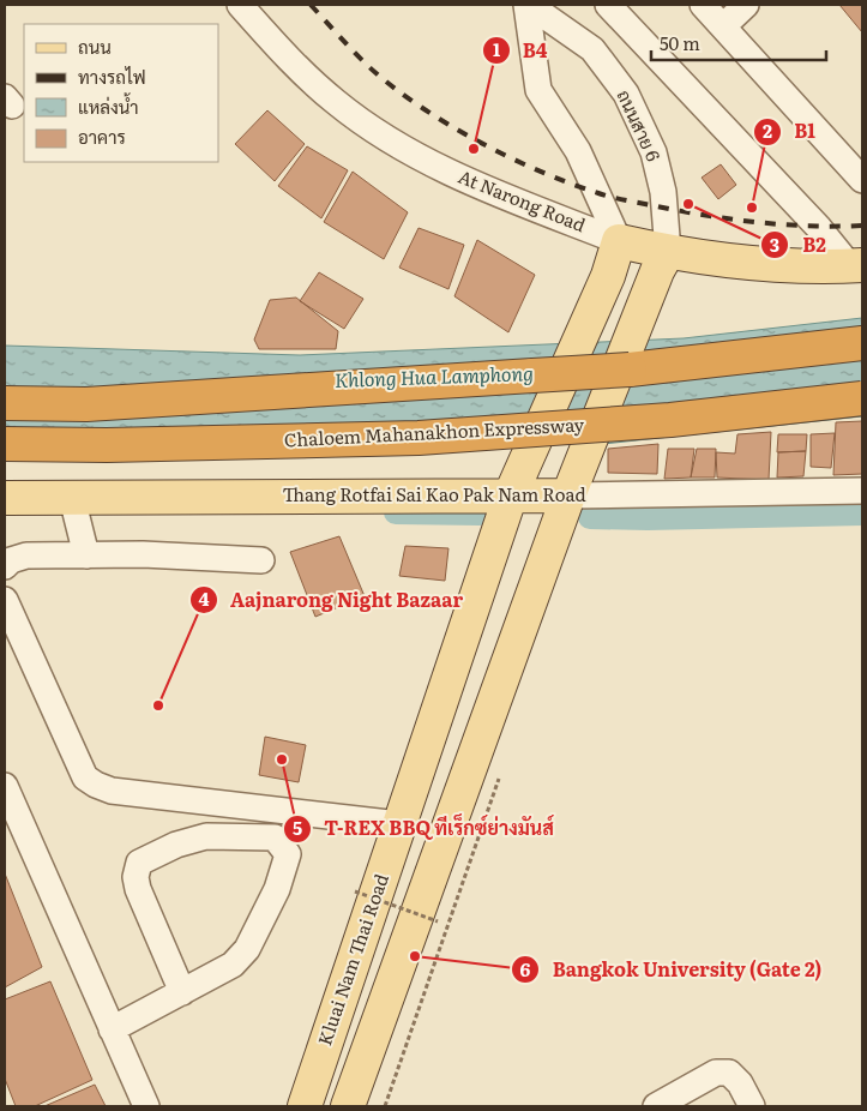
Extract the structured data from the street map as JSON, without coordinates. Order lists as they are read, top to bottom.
{
  "streets": {
    "highway": ["Chaloem Mahanakhon Expressway"],
    "main road": ["At Narong Road", "Thang Rotfai Sai Kao Pak Nam Road", "Kluai Nam Thai Road"],
    "street": ["ถนนสาย 6"]
  },
  "crossings": [
    ["ถนนสาย 6", "At Narong Road"],
    ["ถนนสาย 6", "Kluai Nam Thai Road"],
    ["At Narong Road", "Kluai Nam Thai Road"],
    ["Thang Rotfai Sai Kao Pak Nam Road", "Kluai Nam Thai Road"]
  ],
  "water": ["Khlong Hua Lamphong"],
  "places": [
    "B4",
    "B2",
    "B1",
    "Aajnarong Night Bazaar",
    "T-REX BBQ ทีเร็กซ์ย่างมันส์",
    "Bangkok University (Gate 2)"
  ],
  "legend": [
    "ถนน",
    "ทางรถไฟ",
    "แหล่งน้ำ",
    "อาคาร"
  ],
  "scale_bar": "50 m"
}
